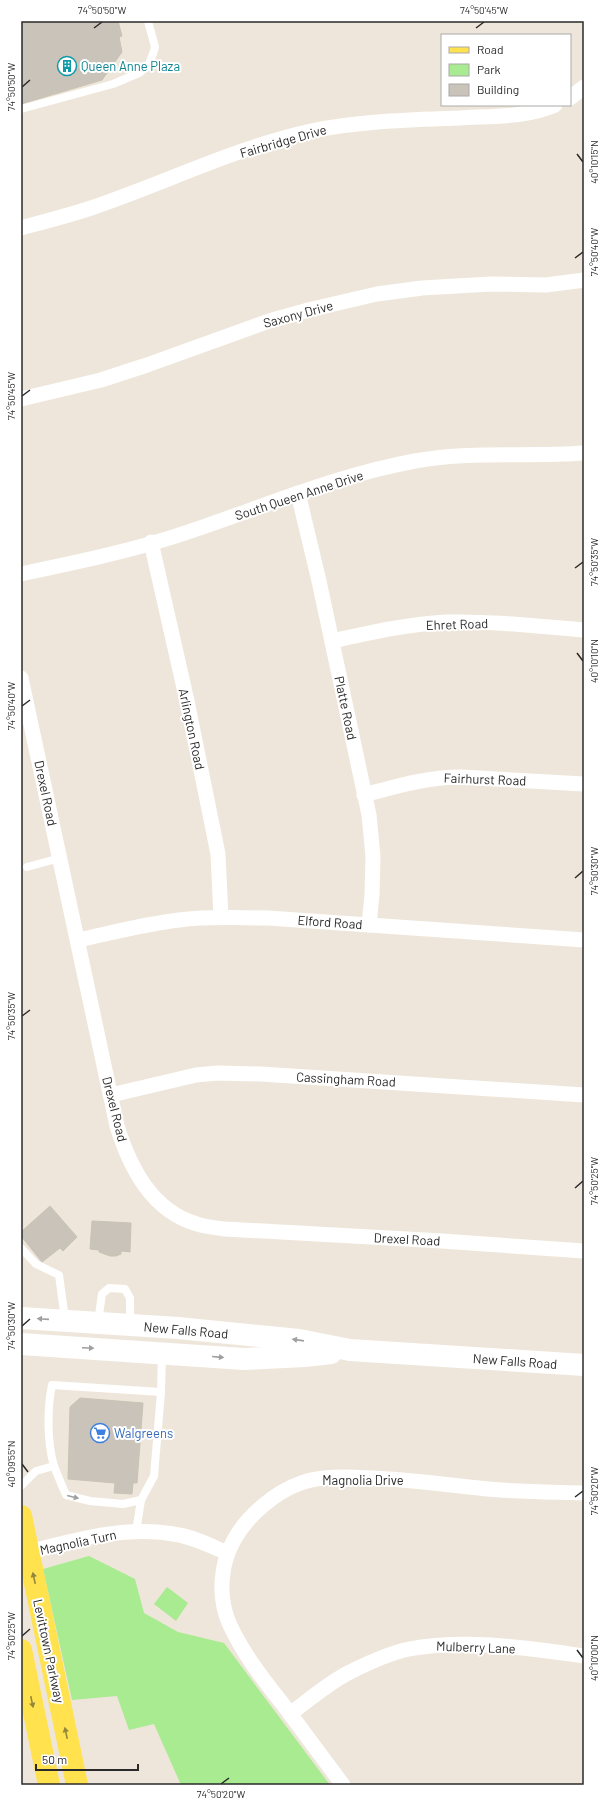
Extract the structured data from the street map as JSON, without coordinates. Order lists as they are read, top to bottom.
{
  "streets": {
    "main road": ["New Falls Road", "Levittown Parkway"],
    "street": [
      "Fairbridge Drive",
      "Saxony Drive",
      "South Queen Anne Drive",
      "Ehret Road",
      "Platte Road",
      "Arlington Road",
      "Fairhurst Road",
      "Drexel Road",
      "Elford Road",
      "Cassingham Road",
      "Magnolia Drive",
      "Magnolia Turn",
      "Mulberry Lane"
    ]
  },
  "crossings": [
    ["South Queen Anne Drive", "Platte Road"],
    ["South Queen Anne Drive", "Arlington Road"],
    ["Ehret Road", "Platte Road"],
    ["Platte Road", "Fairhurst Road"],
    ["Platte Road", "Elford Road"],
    ["Arlington Road", "Elford Road"],
    ["Drexel Road", "Elford Road"],
    ["Drexel Road", "Cassingham Road"],
    ["Magnolia Drive", "Magnolia Turn"],
    ["Magnolia Drive", "Mulberry Lane"],
    ["Magnolia Turn", "Levittown Parkway"]
  ],
  "places": {
    "building": ["Queen Anne Plaza"],
    "supermarket": ["Walgreens"]
  },
  "legend": ["Road", "Park", "Building"],
  "scale_bar": "50 m",
  "coordinates": [
    "74°50'50\"W",
    "74°50'45\"W",
    "40°10'15\"N",
    "74°50'40\"W",
    "74°50'35\"W",
    "40°10'10\"N",
    "74°50'30\"W",
    "74°50'25\"W",
    "40°09'55\"N",
    "74°50'20\"W",
    "40°10'00\"N"
  ]
}
